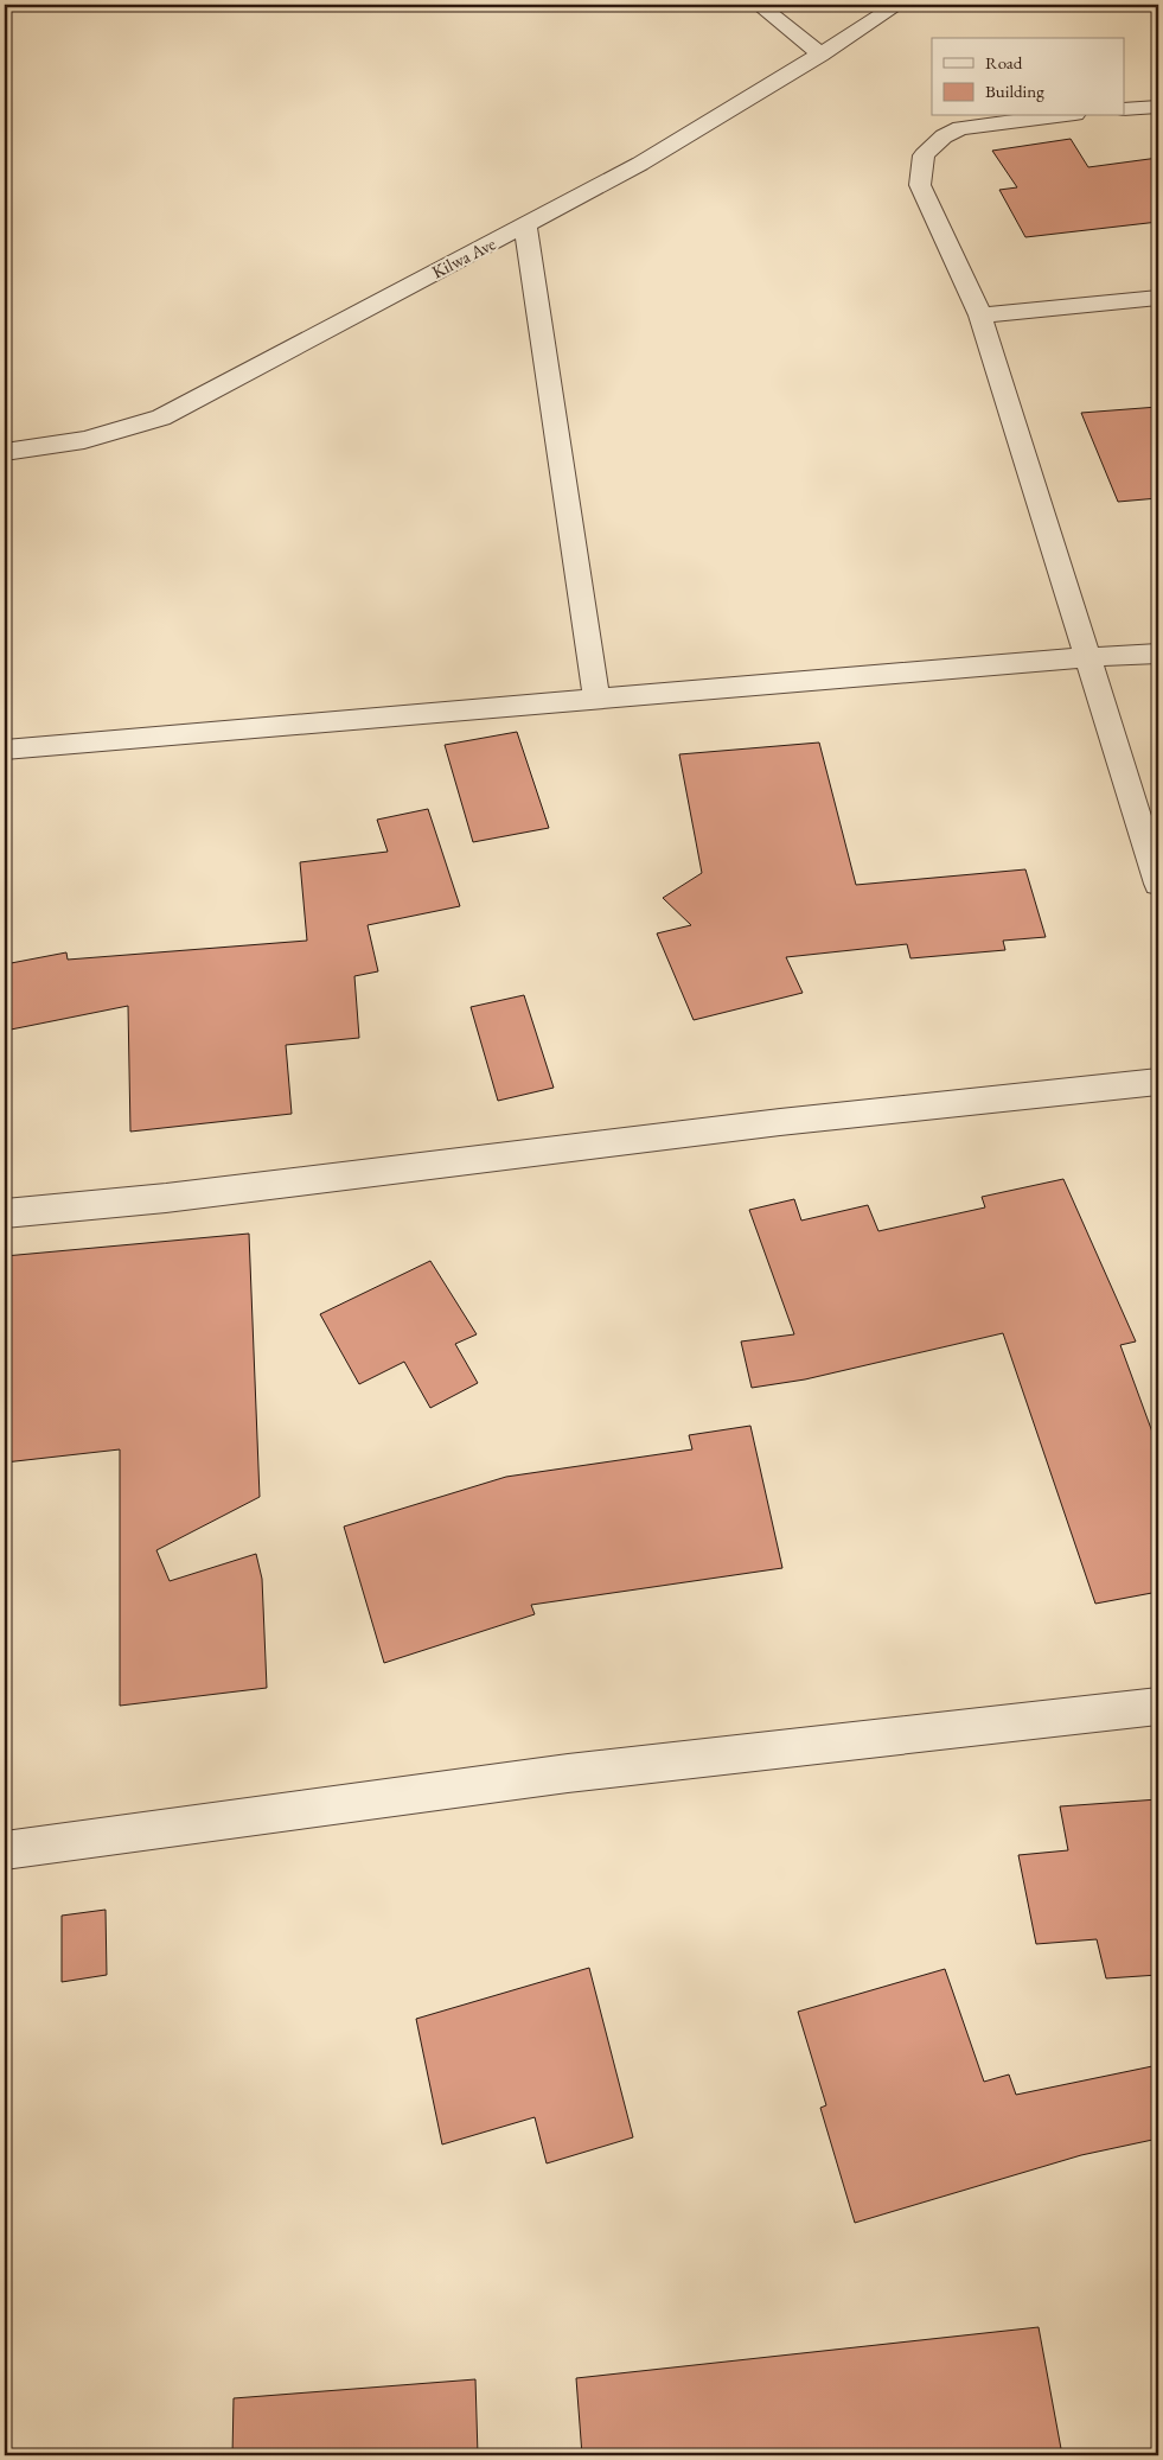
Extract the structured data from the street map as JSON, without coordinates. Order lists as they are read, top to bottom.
{
  "streets": {
    "street": ["Kilwa Ave"]
  },
  "legend": ["Road", "Building"]
}
